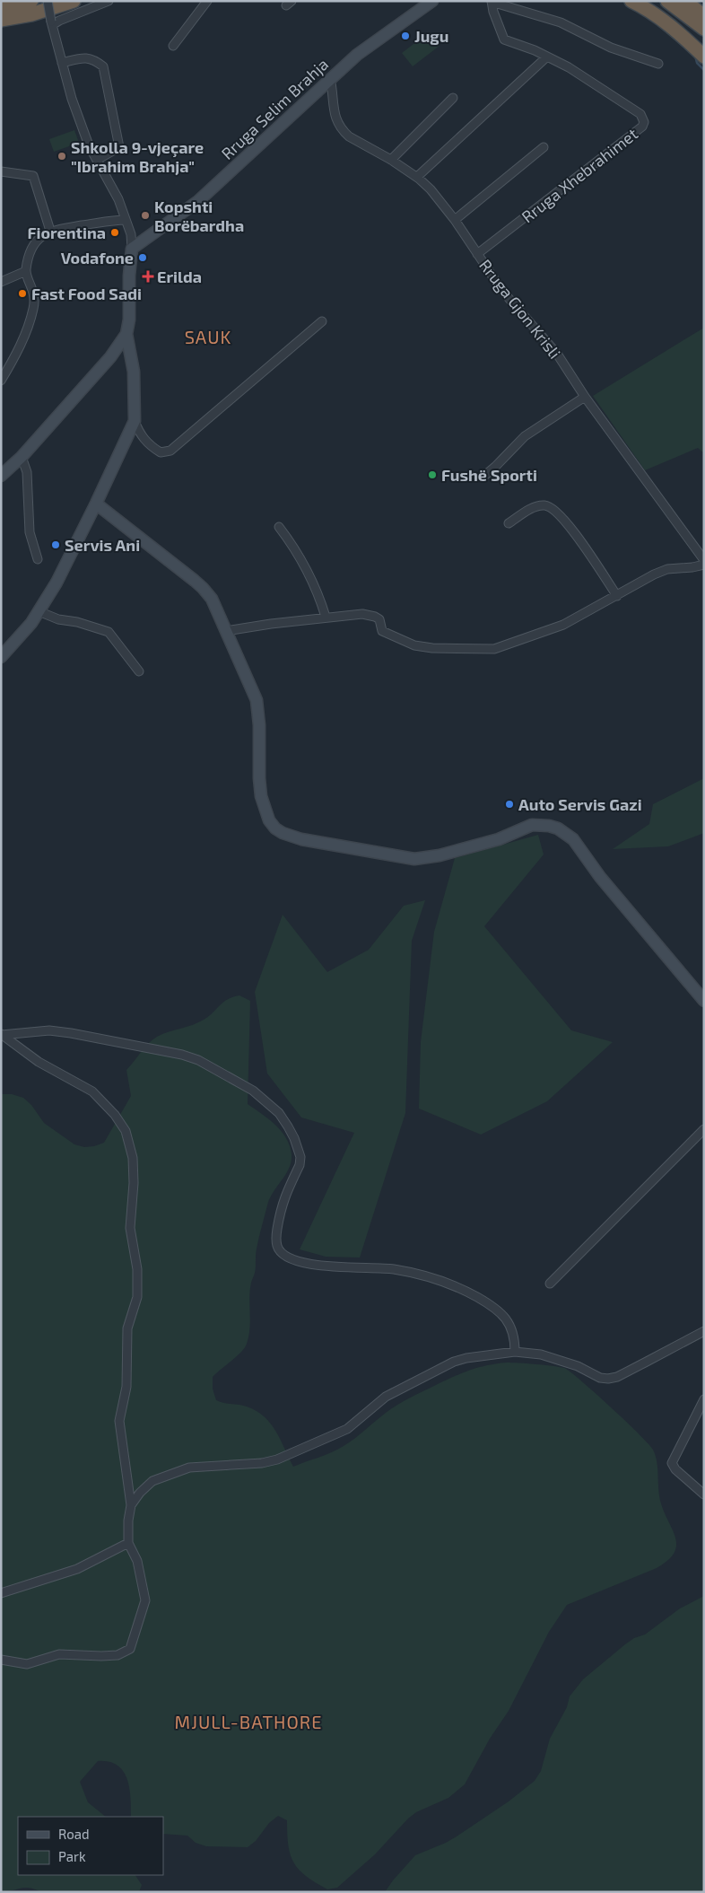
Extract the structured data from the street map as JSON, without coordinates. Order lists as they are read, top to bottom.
{
  "streets": {
    "street": ["Rruga Selim Brahja", "Rruga Xhebrahimet", "Rruga Gjon Krisli"]
  },
  "crossings": [
    ["Rruga Selim Brahja", "Rruga Gjon Krisli"],
    ["Rruga Xhebrahimet", "Rruga Gjon Krisli"]
  ],
  "districts": ["SAUK", "MJULL-BATHORE"],
  "places": {
    "other": [
      "Jugu",
      "Shkolla 9-vjeçare \"Ibrahim Brahja\"",
      "Kopshti Borëbardha",
      "Fiorentina",
      "Vodafone",
      "Fast Food Sadi",
      "Fushë Sporti",
      "Servis Ani",
      "Auto Servis Gazi"
    ],
    "health": ["Erilda"]
  },
  "legend": ["Road", "Park"]
}
